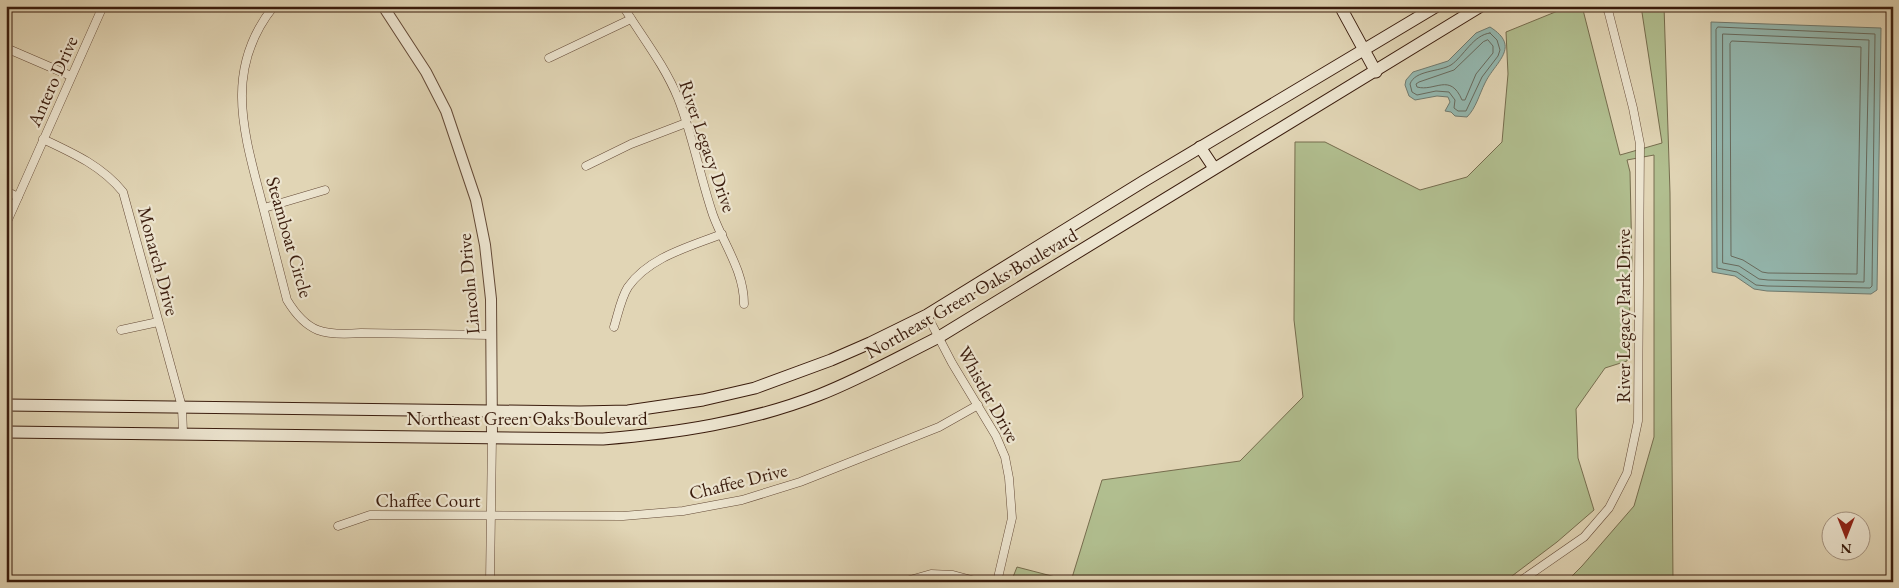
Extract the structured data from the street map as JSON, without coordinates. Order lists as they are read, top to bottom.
{
  "streets": {
    "main road": ["Northeast Green Oaks Boulevard"],
    "street": [
      "Antero Drive",
      "River Legacy Drive",
      "Steamboat Circle",
      "Monarch Drive",
      "Lincoln Drive",
      "River Legacy Park Drive",
      "Whistler Drive",
      "Chaffee Drive",
      "Chaffee Court"
    ]
  },
  "crossings": [
    ["Antero Drive", "Monarch Drive"],
    ["Steamboat Circle", "Lincoln Drive"],
    ["Monarch Drive", "Northeast Green Oaks Boulevard"],
    ["Lincoln Drive", "Northeast Green Oaks Boulevard"],
    ["Lincoln Drive", "Chaffee Drive"],
    ["Lincoln Drive", "Chaffee Court"],
    ["Northeast Green Oaks Boulevard", "Whistler Drive"],
    ["Whistler Drive", "Chaffee Drive"],
    ["Chaffee Drive", "Chaffee Court"]
  ],
  "north": "bottom"
}
